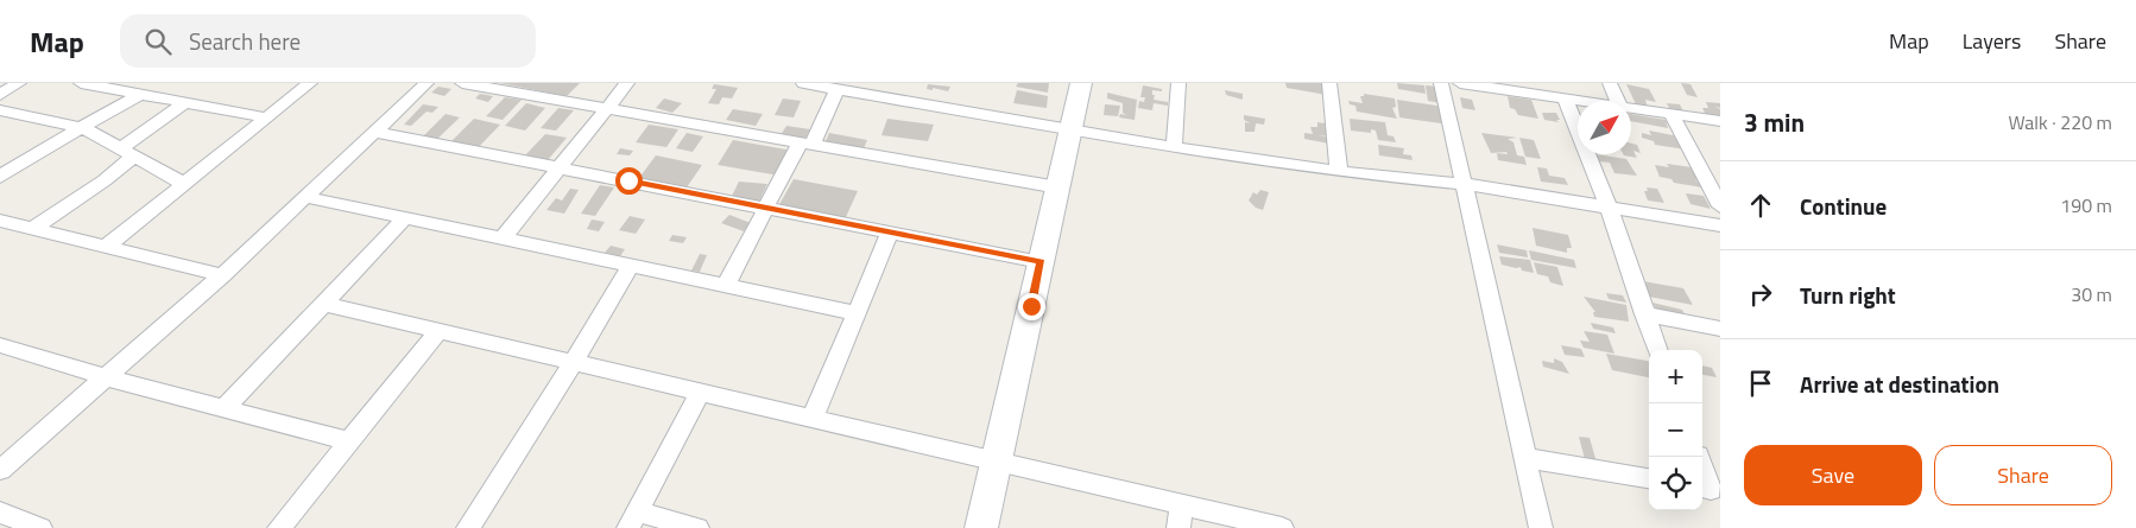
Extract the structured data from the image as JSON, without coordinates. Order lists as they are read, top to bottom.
{
  "north": "top right",
  "page": {
    "header": "Map",
    "search": "Search here",
    "nav": ["Map", "Layers", "Share"],
    "heading": ["3 min", "Walk · 220 m"],
    "list": [
      ["Continue", "190 m"],
      ["Turn right", "30 m"],
      "Arrive at destination"
    ],
    "map_buttons": ["+", "−"],
    "buttons": ["Save", "Share"]
  }
}
